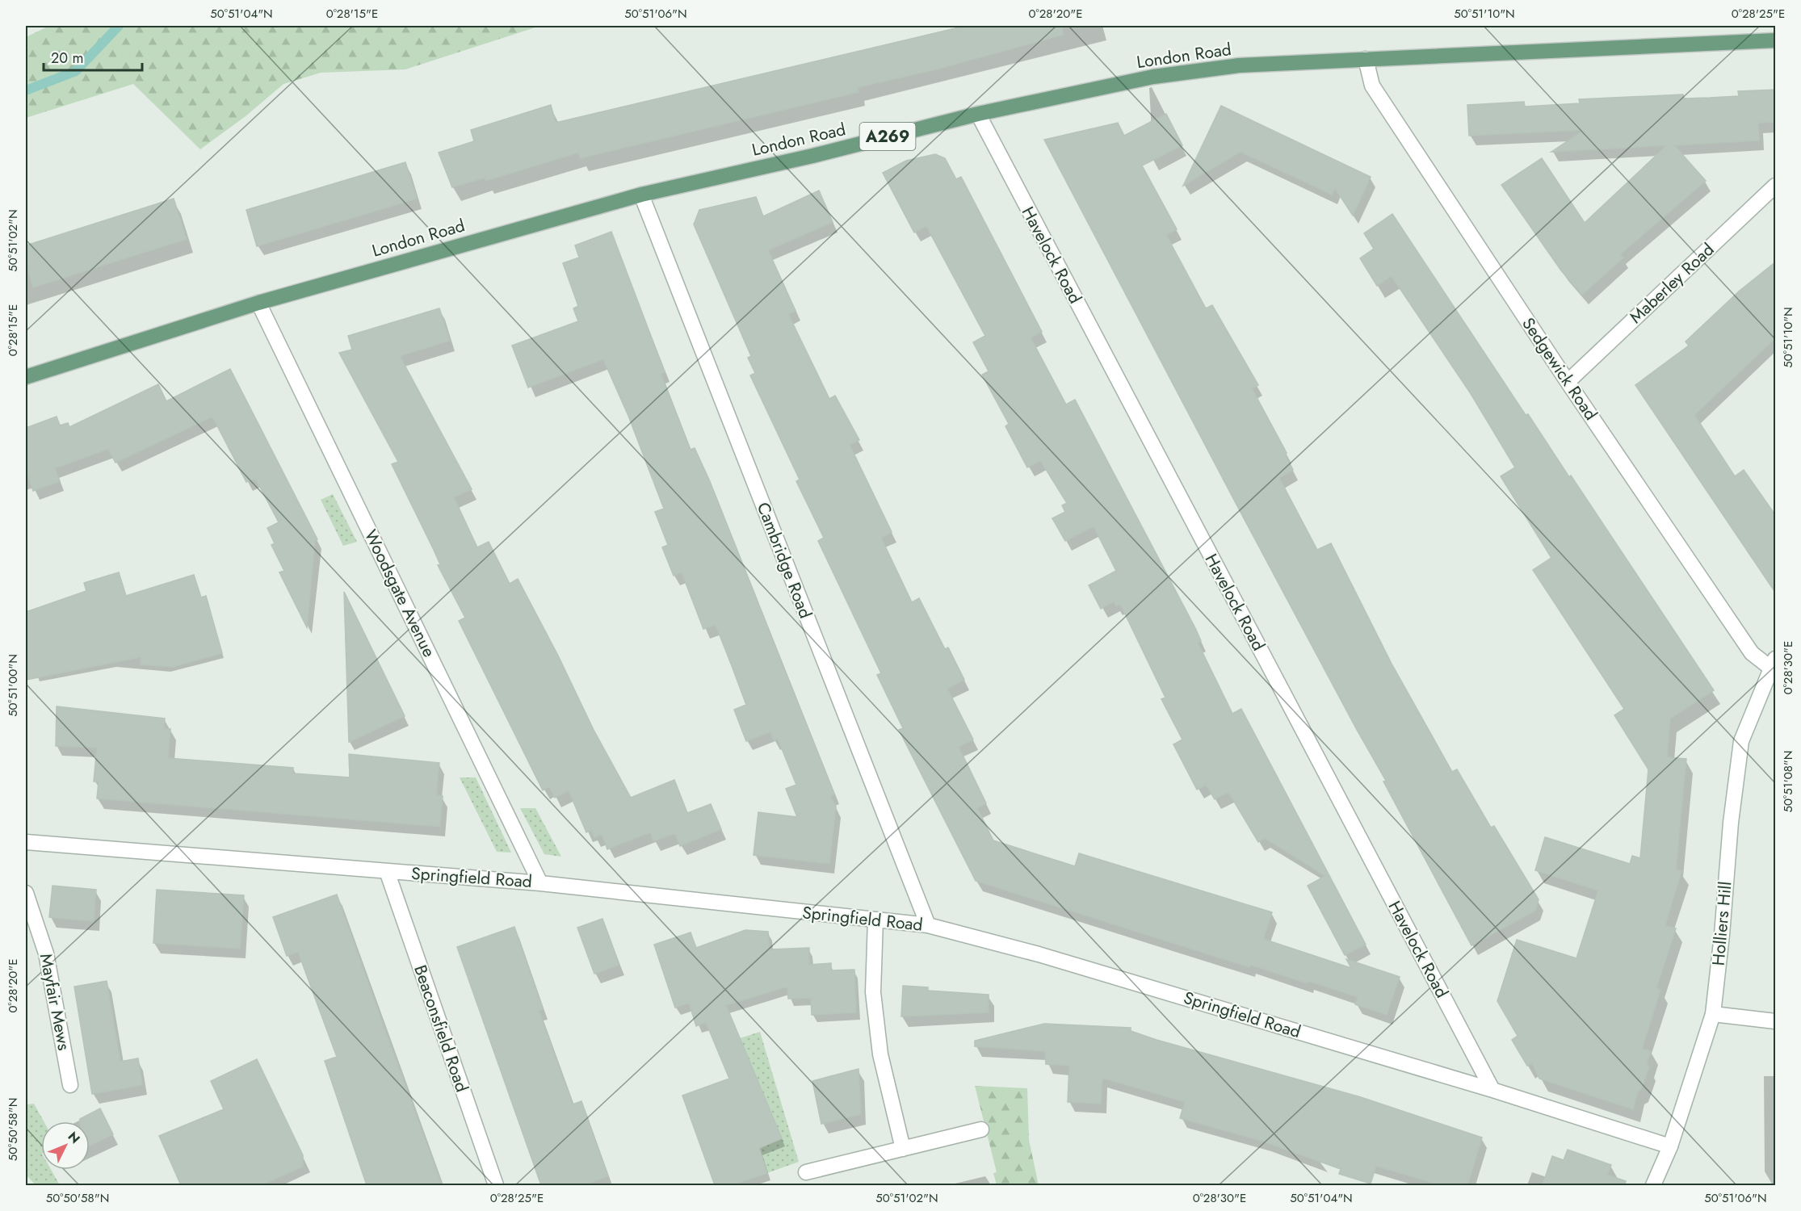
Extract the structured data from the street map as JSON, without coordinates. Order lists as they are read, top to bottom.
{
  "streets": {
    "main road": ["London Road", "A269"],
    "street": [
      "Havelock Road",
      "Maberley Road",
      "Sedgewick Road",
      "Cambridge Road",
      "Woodsgate Avenue",
      "Springfield Road",
      "Holliers Hill",
      "Mayfair Mews",
      "Beaconsfield Road"
    ]
  },
  "crossings": [
    ["London Road", "Havelock Road"],
    ["London Road", "Sedgewick Road"],
    ["London Road", "Cambridge Road"],
    ["London Road", "Woodsgate Avenue"],
    ["Havelock Road", "Springfield Road"],
    ["Maberley Road", "Sedgewick Road"],
    ["Sedgewick Road", "Holliers Hill"],
    ["Cambridge Road", "Springfield Road"],
    ["Woodsgate Avenue", "Springfield Road"],
    ["Springfield Road", "Holliers Hill"],
    ["Springfield Road", "Beaconsfield Road"]
  ],
  "scale_bar": "20 m",
  "north": "top right",
  "coordinates": [
    "50°51'04\"N",
    "0°28'15\"E",
    "50°51'06\"N",
    "0°28'20\"E",
    "50°51'10\"N",
    "0°28'25\"E",
    "50°51'02\"N",
    "0°28'30\"E",
    "50°51'00\"N",
    "50°51'08\"N",
    "50°50'58\"N"
  ]
}
